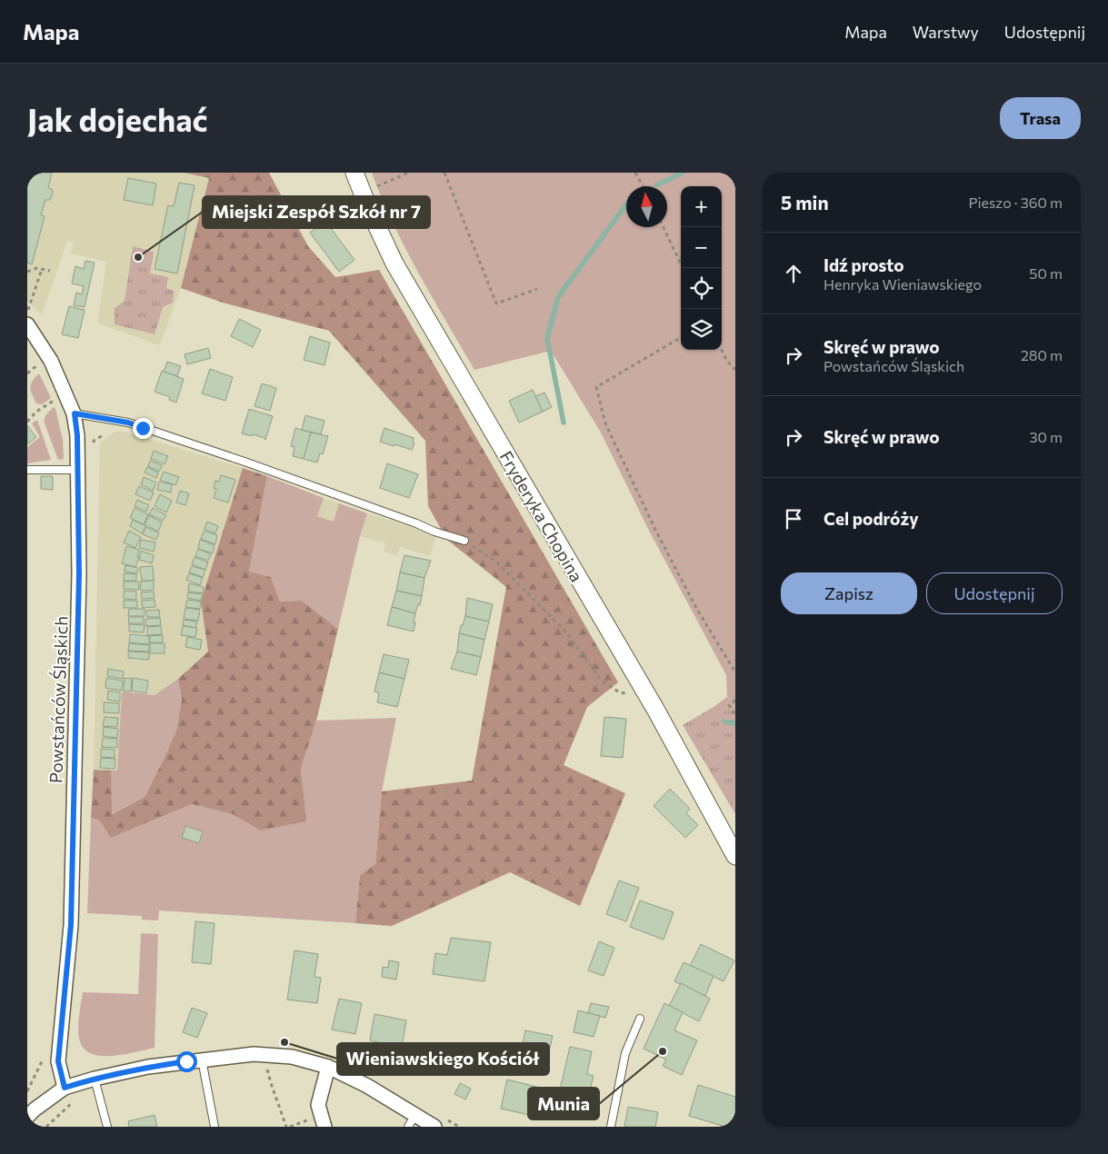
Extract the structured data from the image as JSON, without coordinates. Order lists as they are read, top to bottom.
{
  "streets": {
    "street": ["Fryderyka Chopina", "Powstańców Śląskich"]
  },
  "places": ["Miejski Zespół Szkół nr 7", "Wieniawskiego Kościół", "Munia"],
  "north": "top",
  "page": {
    "header": "Mapa",
    "nav": ["Mapa", "Warstwy", "Udostępnij"],
    "buttons": [
      "Trasa",
      ["Zapisz", "Udostępnij"]
    ],
    "title": "Jak dojechać",
    "heading": ["5 min", "Pieszo · 360 m"],
    "map_buttons": ["+", "−"],
    "list": [
      ["Idź prosto", "Henryka Wieniawskiego", "50 m"],
      ["Skręć w prawo", "Powstańców Śląskich", "280 m"],
      ["Skręć w prawo", "30 m"],
      "Cel podróży"
    ]
  }
}
